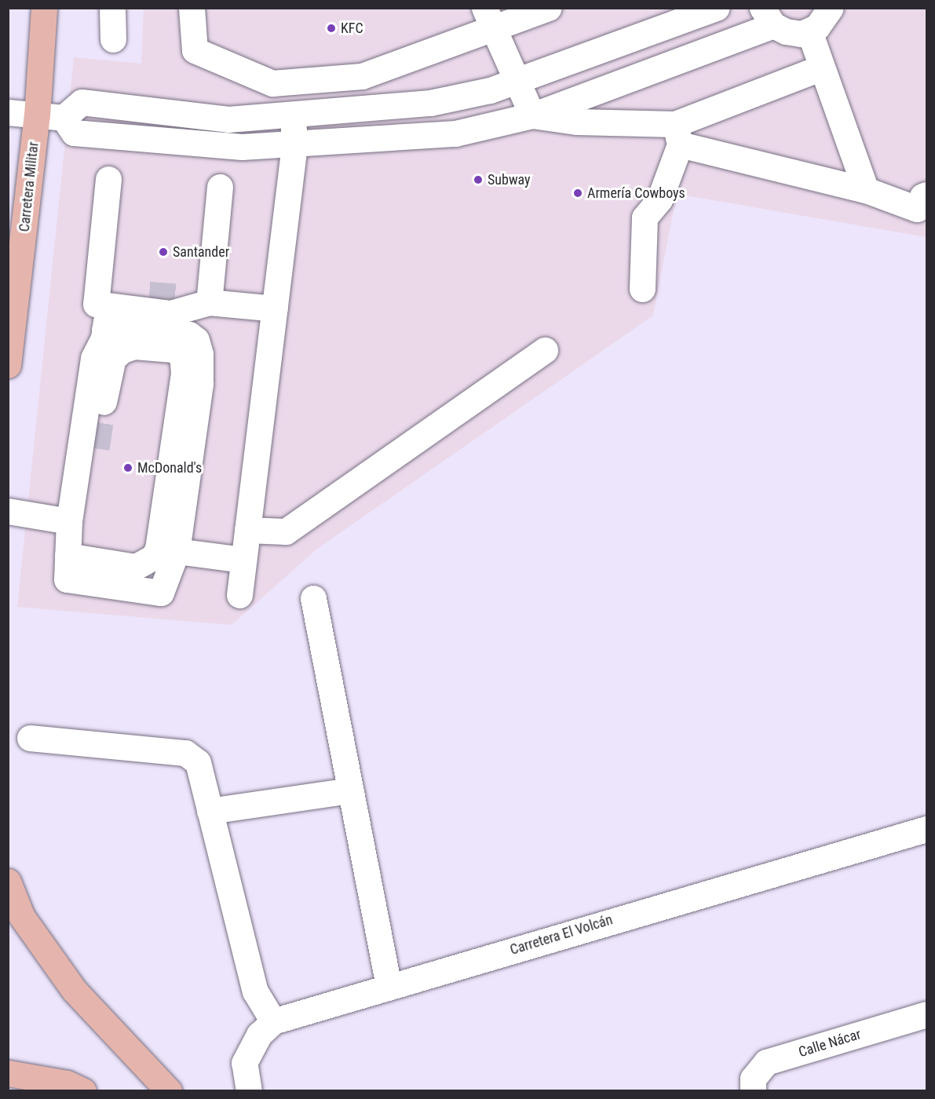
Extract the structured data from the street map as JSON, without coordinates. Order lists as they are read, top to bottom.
{
  "streets": {
    "main road": ["Carretera Militar"],
    "street": ["Carretera El Volcán", "Calle Nácar"]
  },
  "places": [
    "KFC",
    "Subway",
    "Armería Cowboys",
    "Santander",
    "McDonald's"
  ]
}
